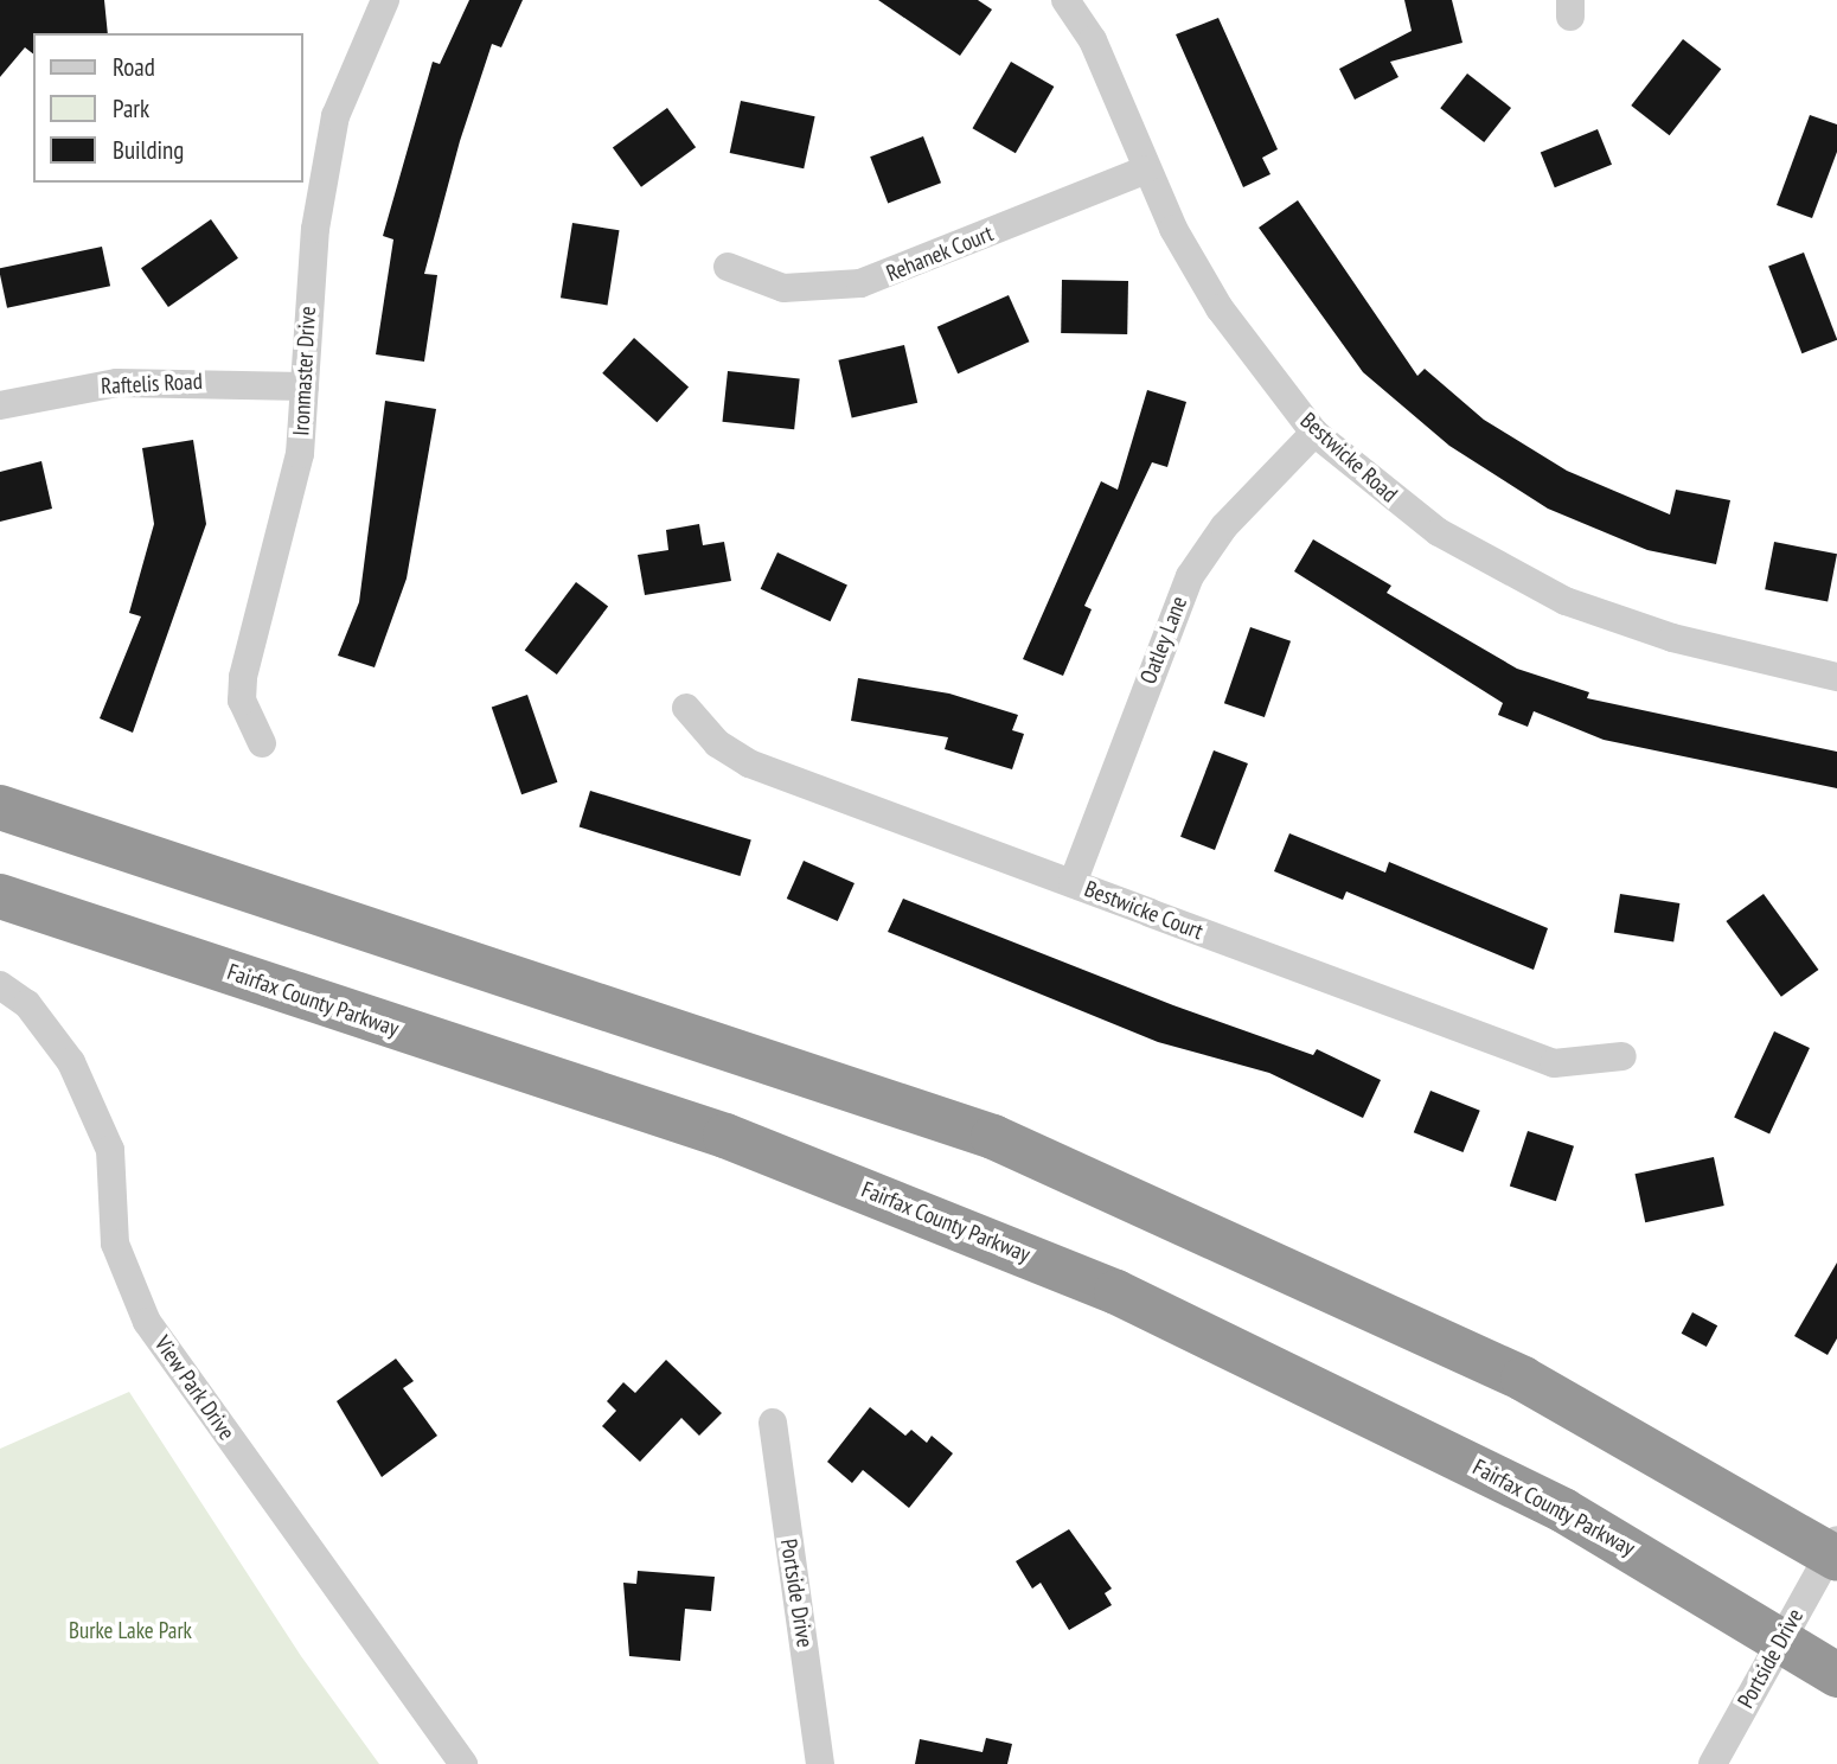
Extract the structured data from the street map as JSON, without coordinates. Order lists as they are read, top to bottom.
{
  "streets": {
    "highway": ["Fairfax County Parkway"],
    "street": [
      "Rehanek Court",
      "Ironmaster Drive",
      "Raftelis Road",
      "Bestwicke Road",
      "Oatley Lane",
      "Bestwicke Court",
      "View Park Drive",
      "Portside Drive"
    ]
  },
  "crossings": [
    ["Rehanek Court", "Bestwicke Road"],
    ["Ironmaster Drive", "Raftelis Road"],
    ["Bestwicke Road", "Oatley Lane"],
    ["Oatley Lane", "Bestwicke Court"],
    ["Fairfax County Parkway", "Portside Drive"]
  ],
  "parks": ["Burke Lake Park"],
  "legend": ["Road", "Park", "Building"]
}
